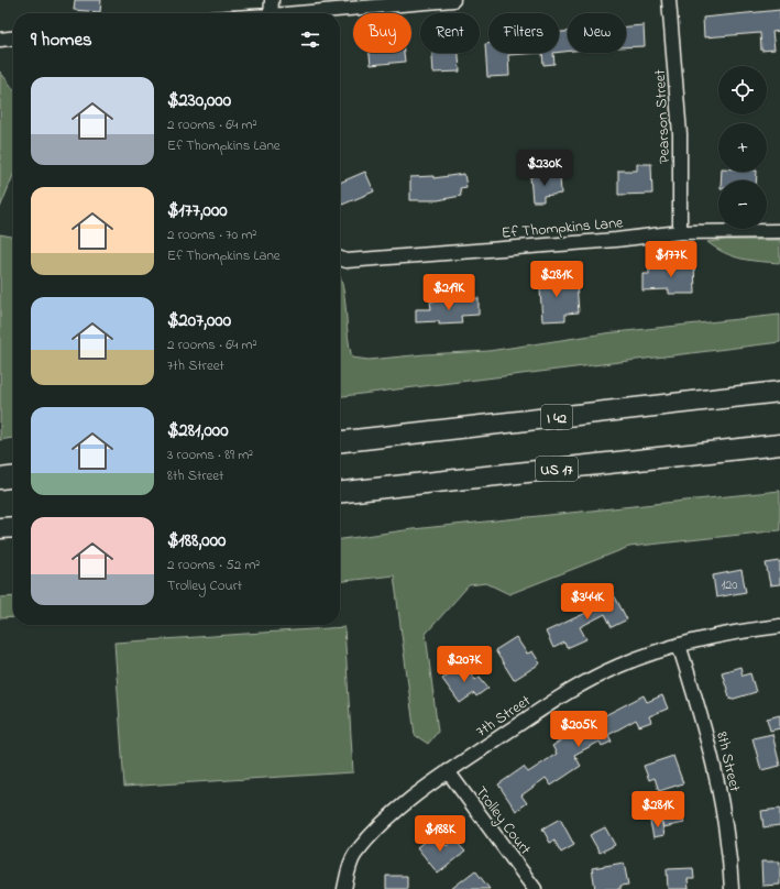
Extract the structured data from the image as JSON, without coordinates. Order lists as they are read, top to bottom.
{
  "streets": {
    "highway": ["I 42", "US 17"],
    "street": [
      "Pearson Street",
      "Ef Thompkins Lane",
      "7th Street",
      "8th Street",
      "Trolley Court"
    ]
  },
  "crossings": [
    ["Pearson Street", "Ef Thompkins Lane"],
    ["7th Street", "8th Street"],
    ["7th Street", "Trolley Court"]
  ],
  "house_numbers": ["120"],
  "page": {
    "chip": [
      "Buy",
      "Rent",
      "Filters",
      "New"
    ],
    "heading": "9 homes",
    "map_buttons": ["+", "−"],
    "list": [
      {
        "name": "$230,000",
        "note": "2 rooms · 64 m² · Ef Thompkins Lane"
      },
      {
        "name": "$177,000",
        "note": "2 rooms · 70 m² · Ef Thompkins Lane"
      },
      {
        "name": "$207,000",
        "note": "2 rooms · 64 m² · 7th Street"
      },
      {
        "name": "$281,000",
        "note": "3 rooms · 89 m² · 8th Street"
      },
      {
        "name": "$188,000",
        "note": "2 rooms · 52 m² · Trolley Court"
      }
    ],
    "price": [
      "$230K",
      "$177K",
      "$281K",
      "$219K",
      "$344K",
      "$207K",
      "$205K",
      "$281K",
      "$188K"
    ]
  }
}
